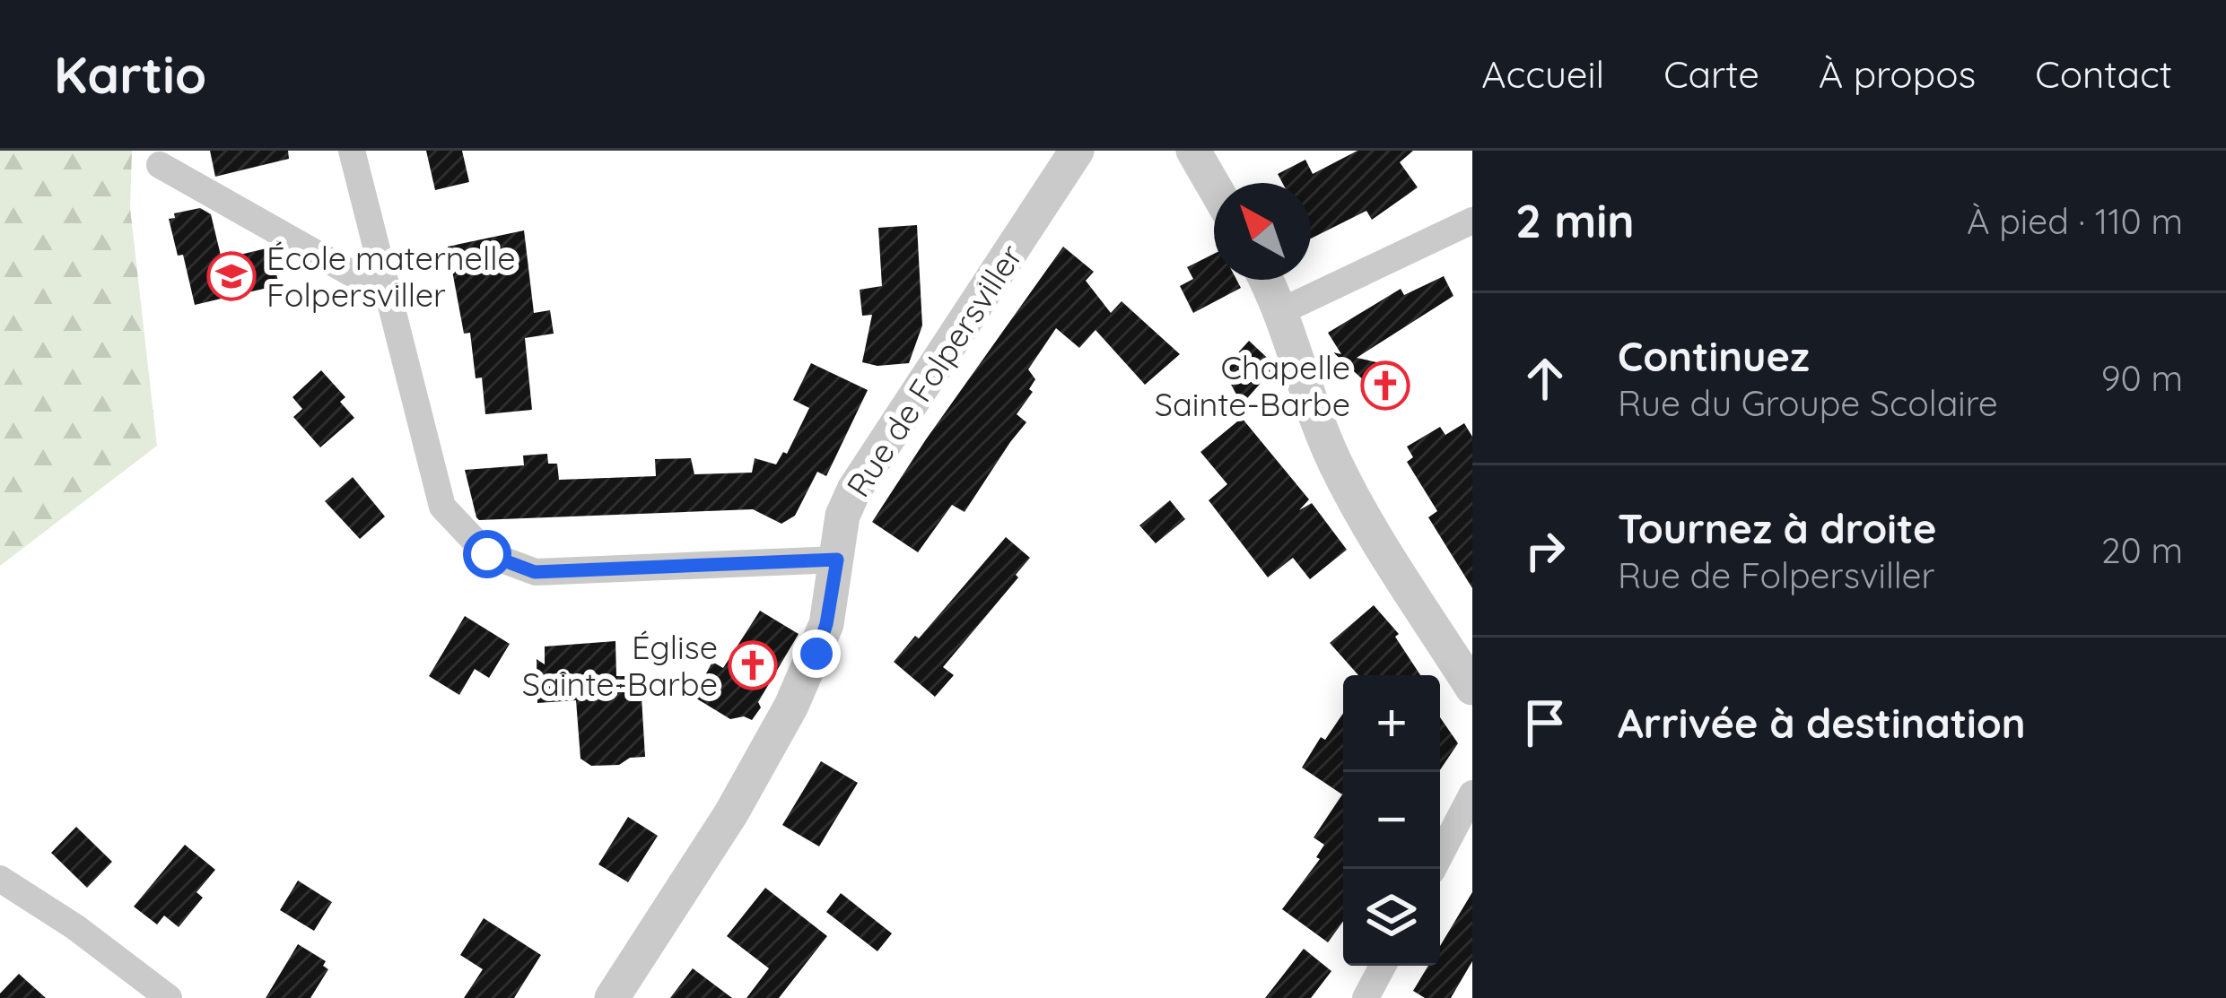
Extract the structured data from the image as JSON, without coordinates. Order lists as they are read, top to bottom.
{
  "streets": {
    "street": ["Rue de Folpersviller"]
  },
  "places": {
    "school or university": ["École maternelle Folpersviller"],
    "church": ["Chapelle Sainte-Barbe", "Église Sainte-Barbe"]
  },
  "north": "top left",
  "page": {
    "header": "Kartio",
    "nav": [
      "Accueil",
      "Carte",
      "À propos",
      "Contact"
    ],
    "heading": ["2 min", "À pied · 110 m"],
    "list": [
      ["Continuez", "Rue du Groupe Scolaire", "90 m"],
      ["Tournez à droite", "Rue de Folpersviller", "20 m"],
      "Arrivée à destination"
    ],
    "map_buttons": ["+", "−"]
  }
}
